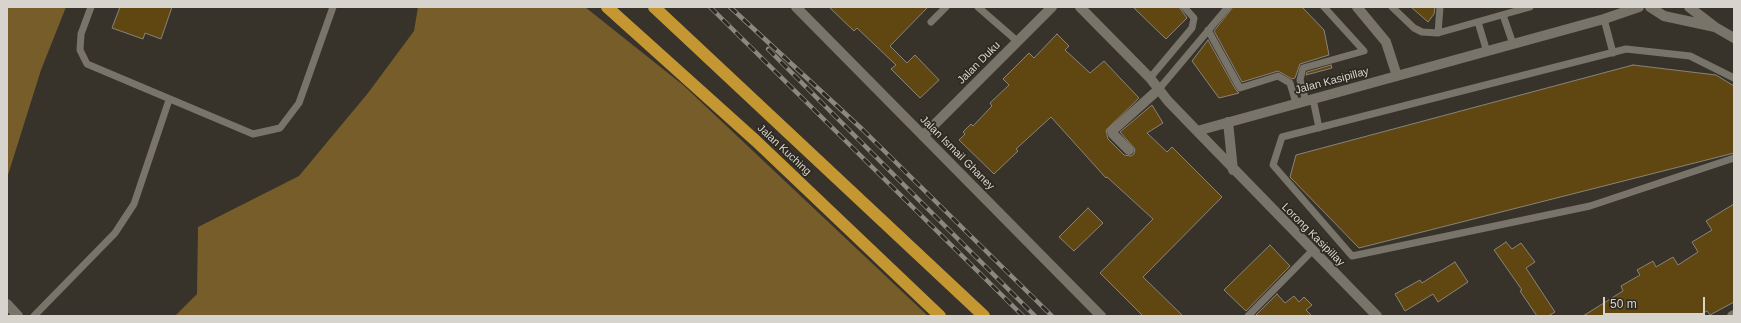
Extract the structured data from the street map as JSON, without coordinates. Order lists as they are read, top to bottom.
{
  "streets": {
    "highway": ["Jalan Kuching"],
    "street": [
      "Jalan Duku",
      "Jalan Kasipillay",
      "Jalan Ismail Ghaney",
      "Lorong Kasipillay"
    ]
  },
  "crossings": [
    ["Jalan Duku", "Jalan Ismail Ghaney"],
    ["Jalan Kasipillay", "Lorong Kasipillay"]
  ],
  "scale_bar": "50 m"
}
